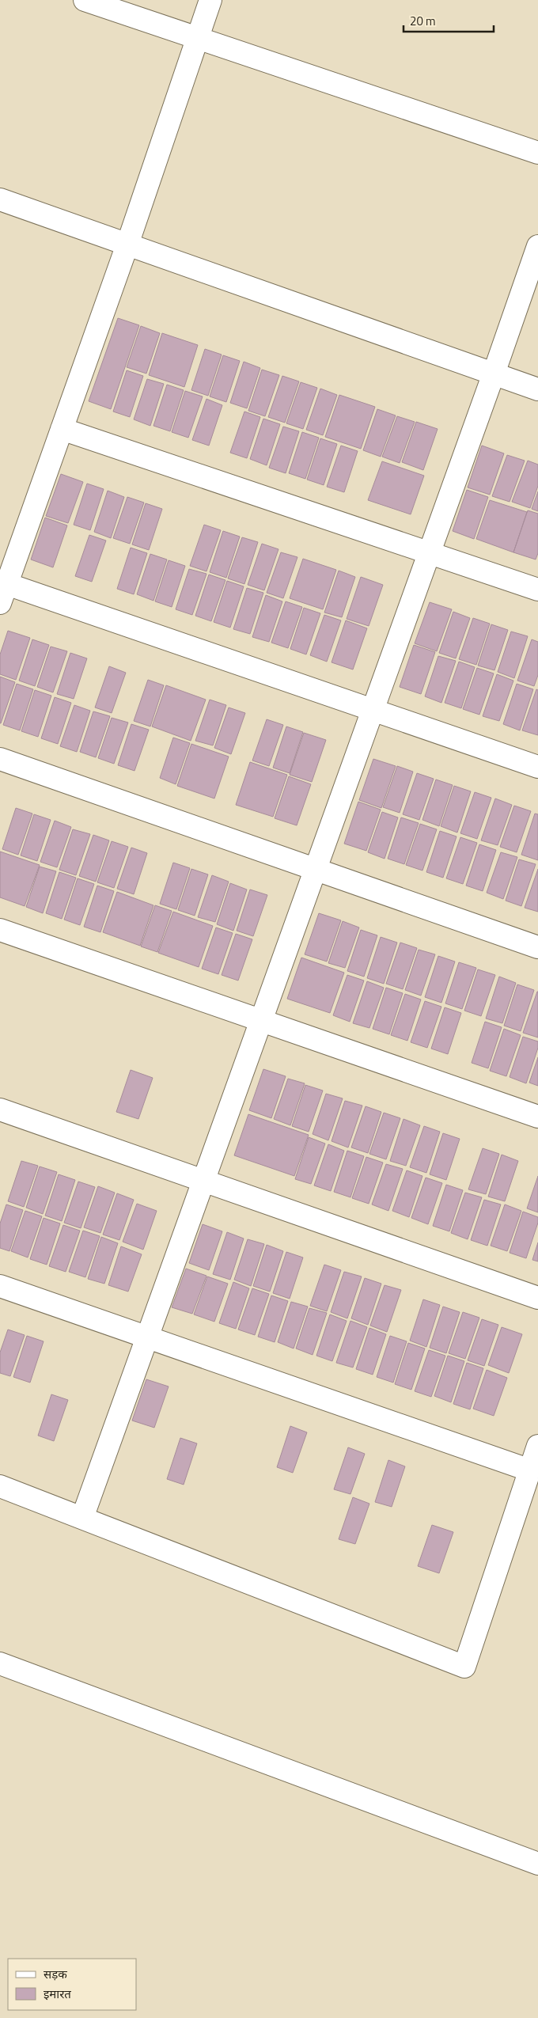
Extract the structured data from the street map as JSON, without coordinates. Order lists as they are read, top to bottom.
{
  "legend": ["सड़क", "इमारत"],
  "scale_bar": "20 m"
}
